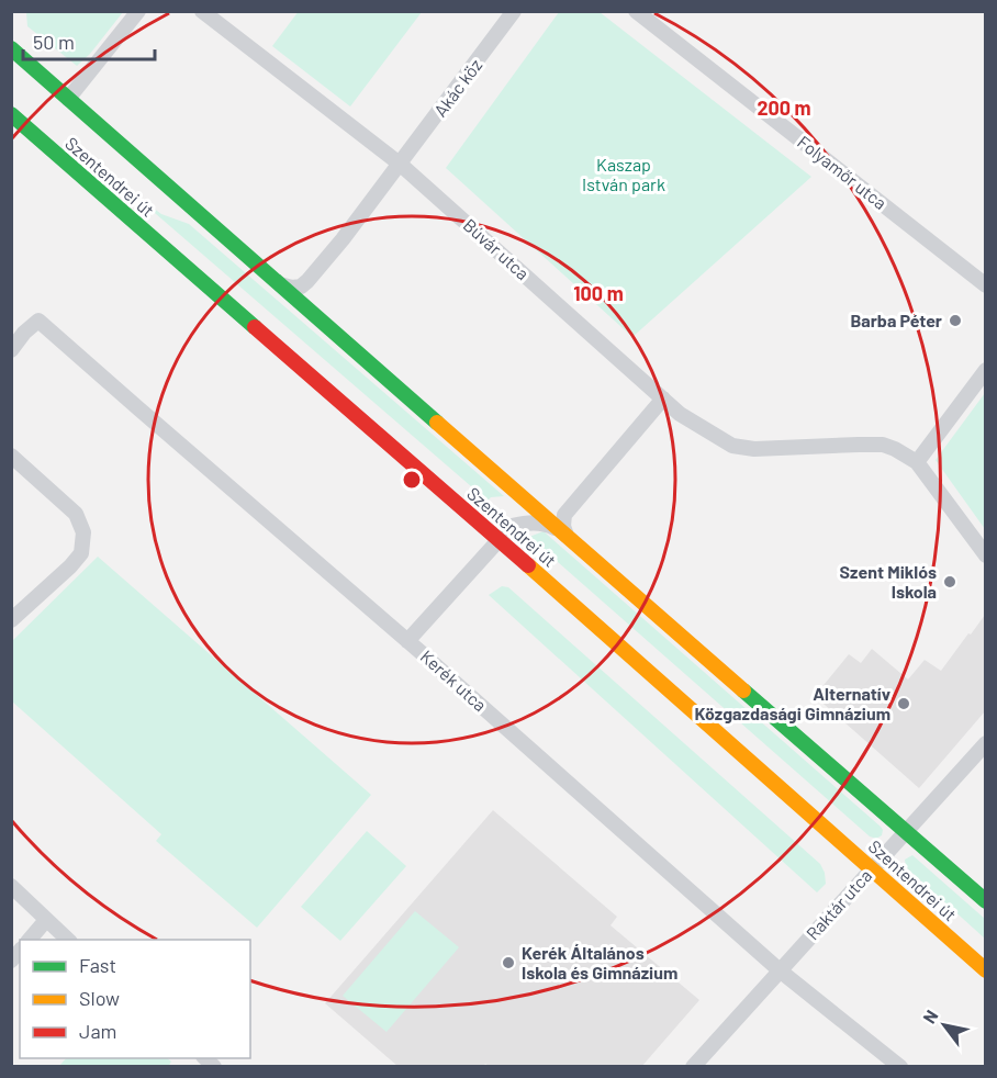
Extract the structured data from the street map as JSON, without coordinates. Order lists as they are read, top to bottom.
{
  "streets": {
    "main road": ["Szentendrei út"],
    "street": [
      "Akác köz",
      "Folyamőr utca",
      "Búvár utca",
      "Kerék utca",
      "Raktár utca"
    ]
  },
  "crossings": [
    ["Akác köz", "Szentendrei út"],
    ["Akác köz", "Búvár utca"],
    ["Szentendrei út", "Raktár utca"],
    ["Kerék utca", "Raktár utca"]
  ],
  "parks": ["Kaszap István park"],
  "places": [
    "Barba Péter",
    "Szent Miklós Iskola",
    "Alternatív Közgazdasági Gimnázium",
    "Kerék Általános Iskola és Gimnázium"
  ],
  "legend": ["Fast", "Slow", "Jam"],
  "scale_bar": "50 m",
  "north": "top left",
  "rings": ["200 m", "100 m"]
}
